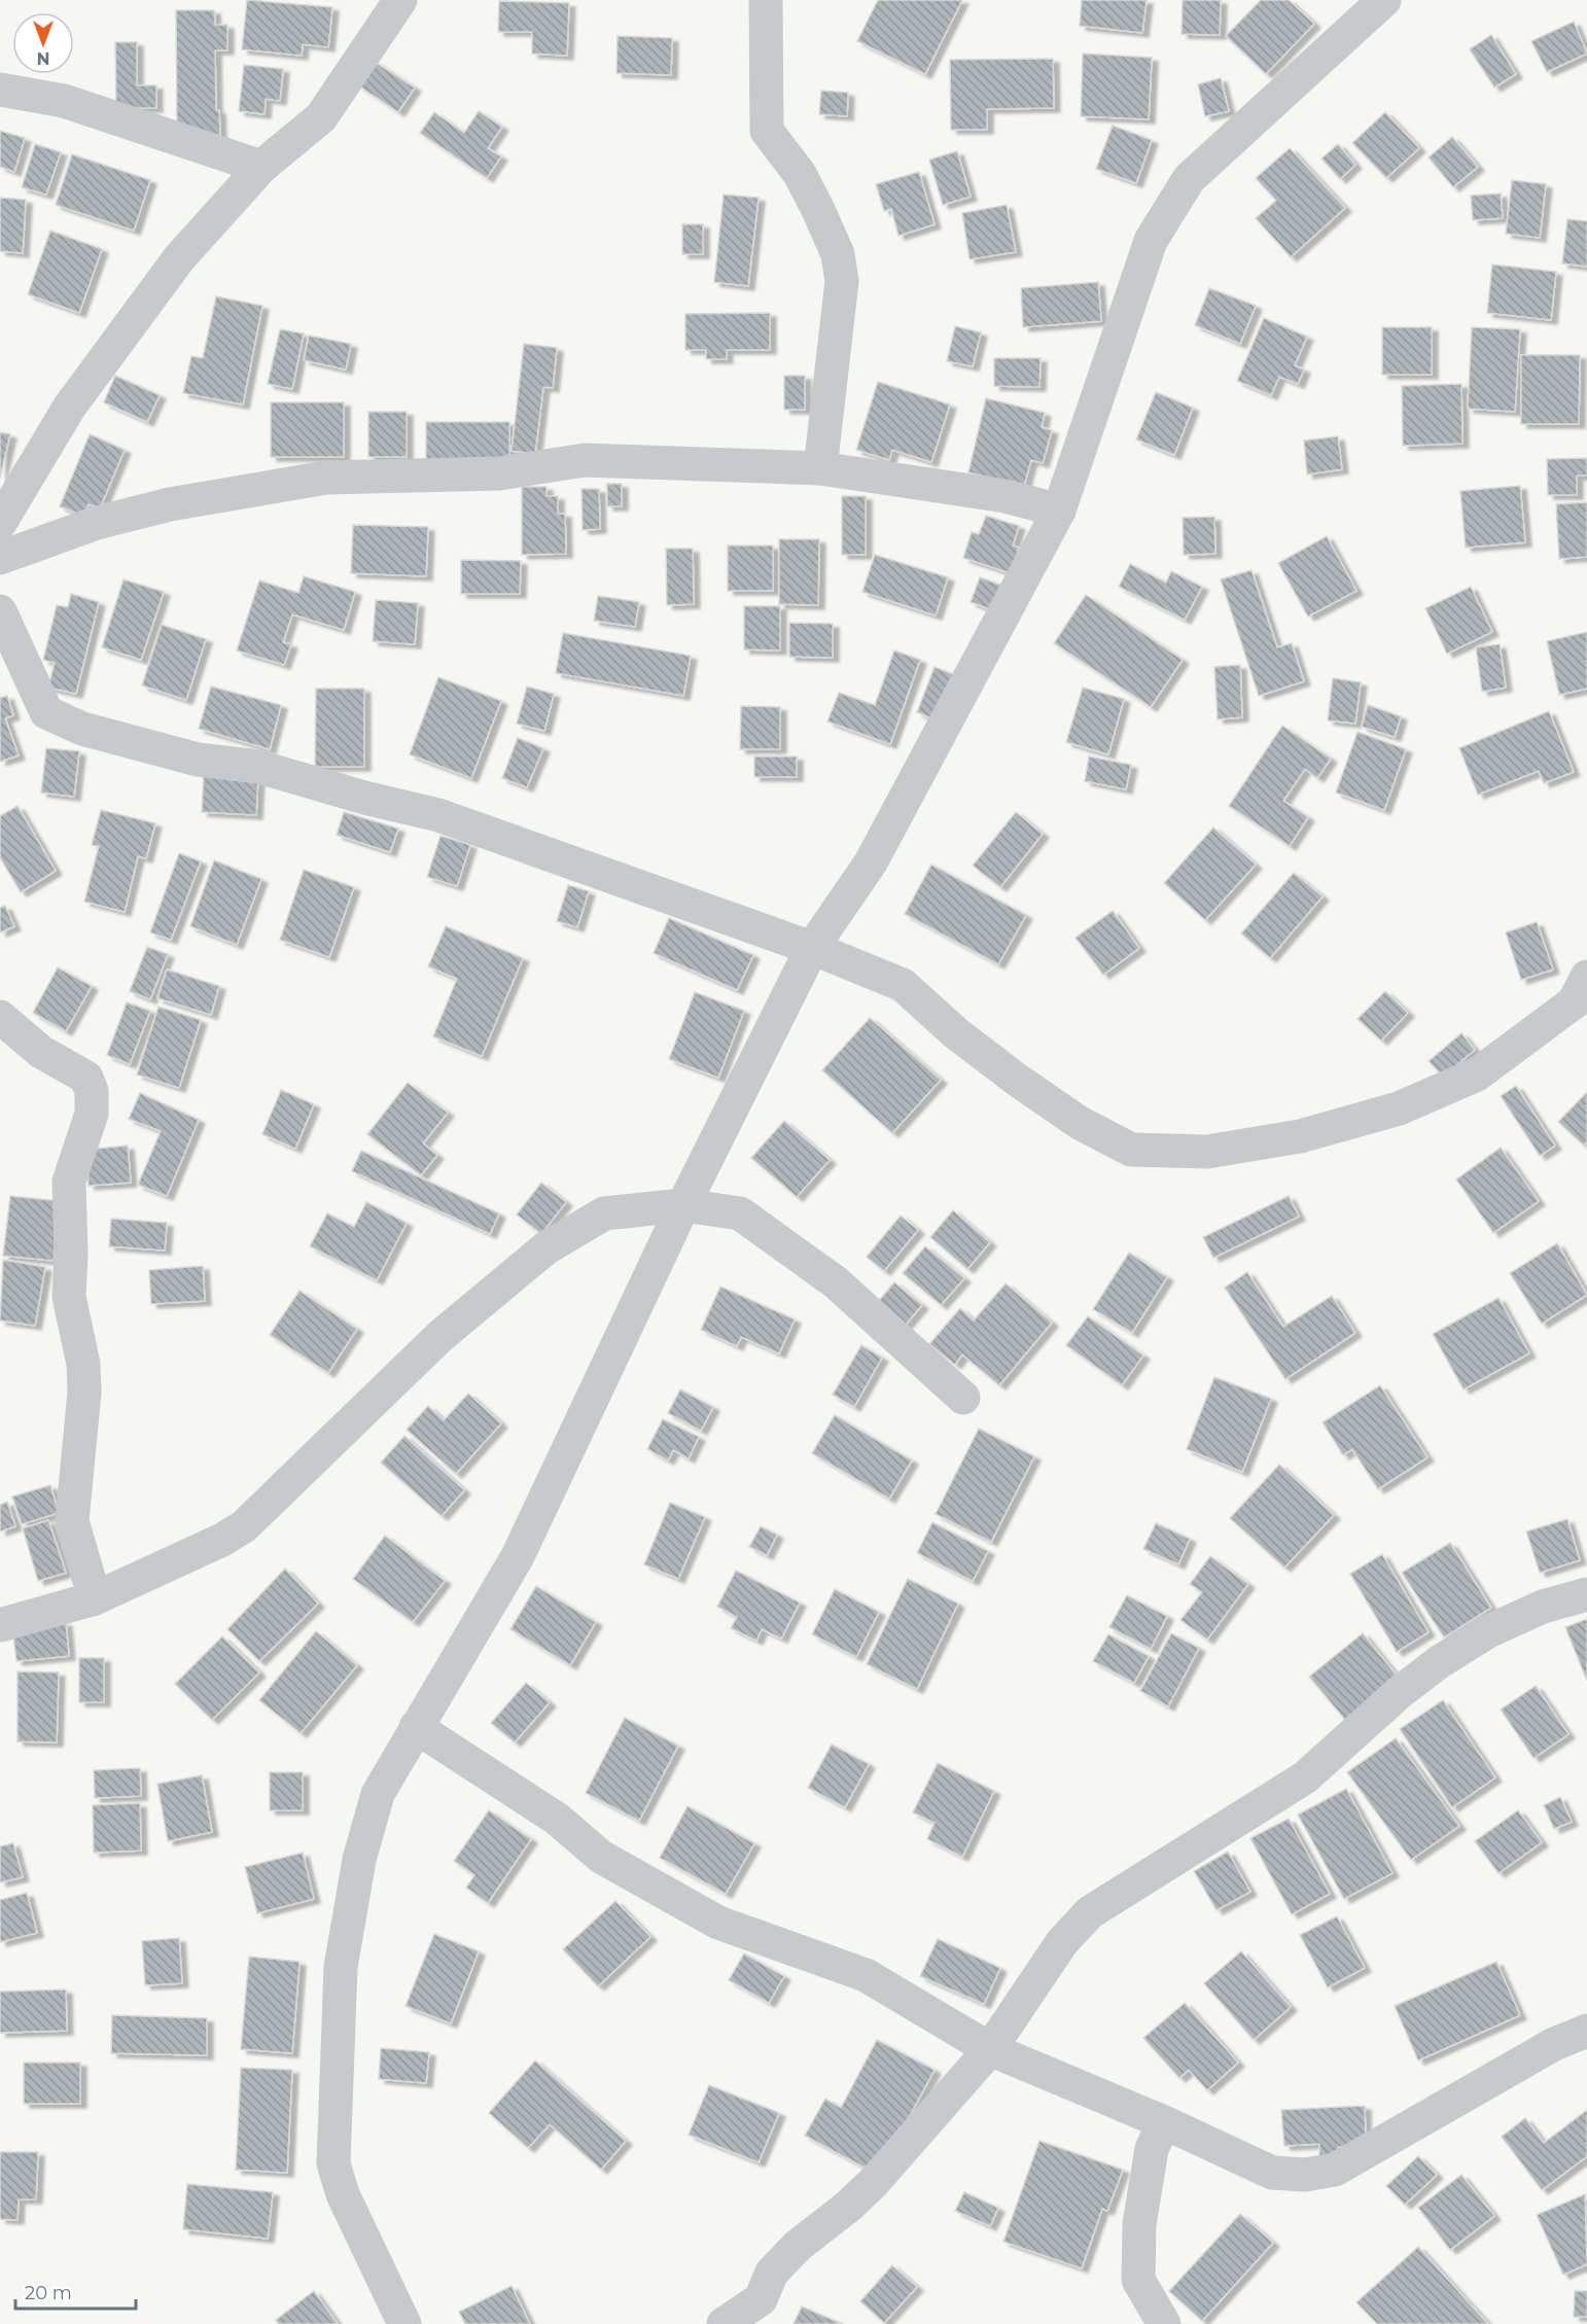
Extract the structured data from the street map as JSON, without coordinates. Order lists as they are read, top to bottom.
{
  "scale_bar": "20 m",
  "north": "bottom"
}
